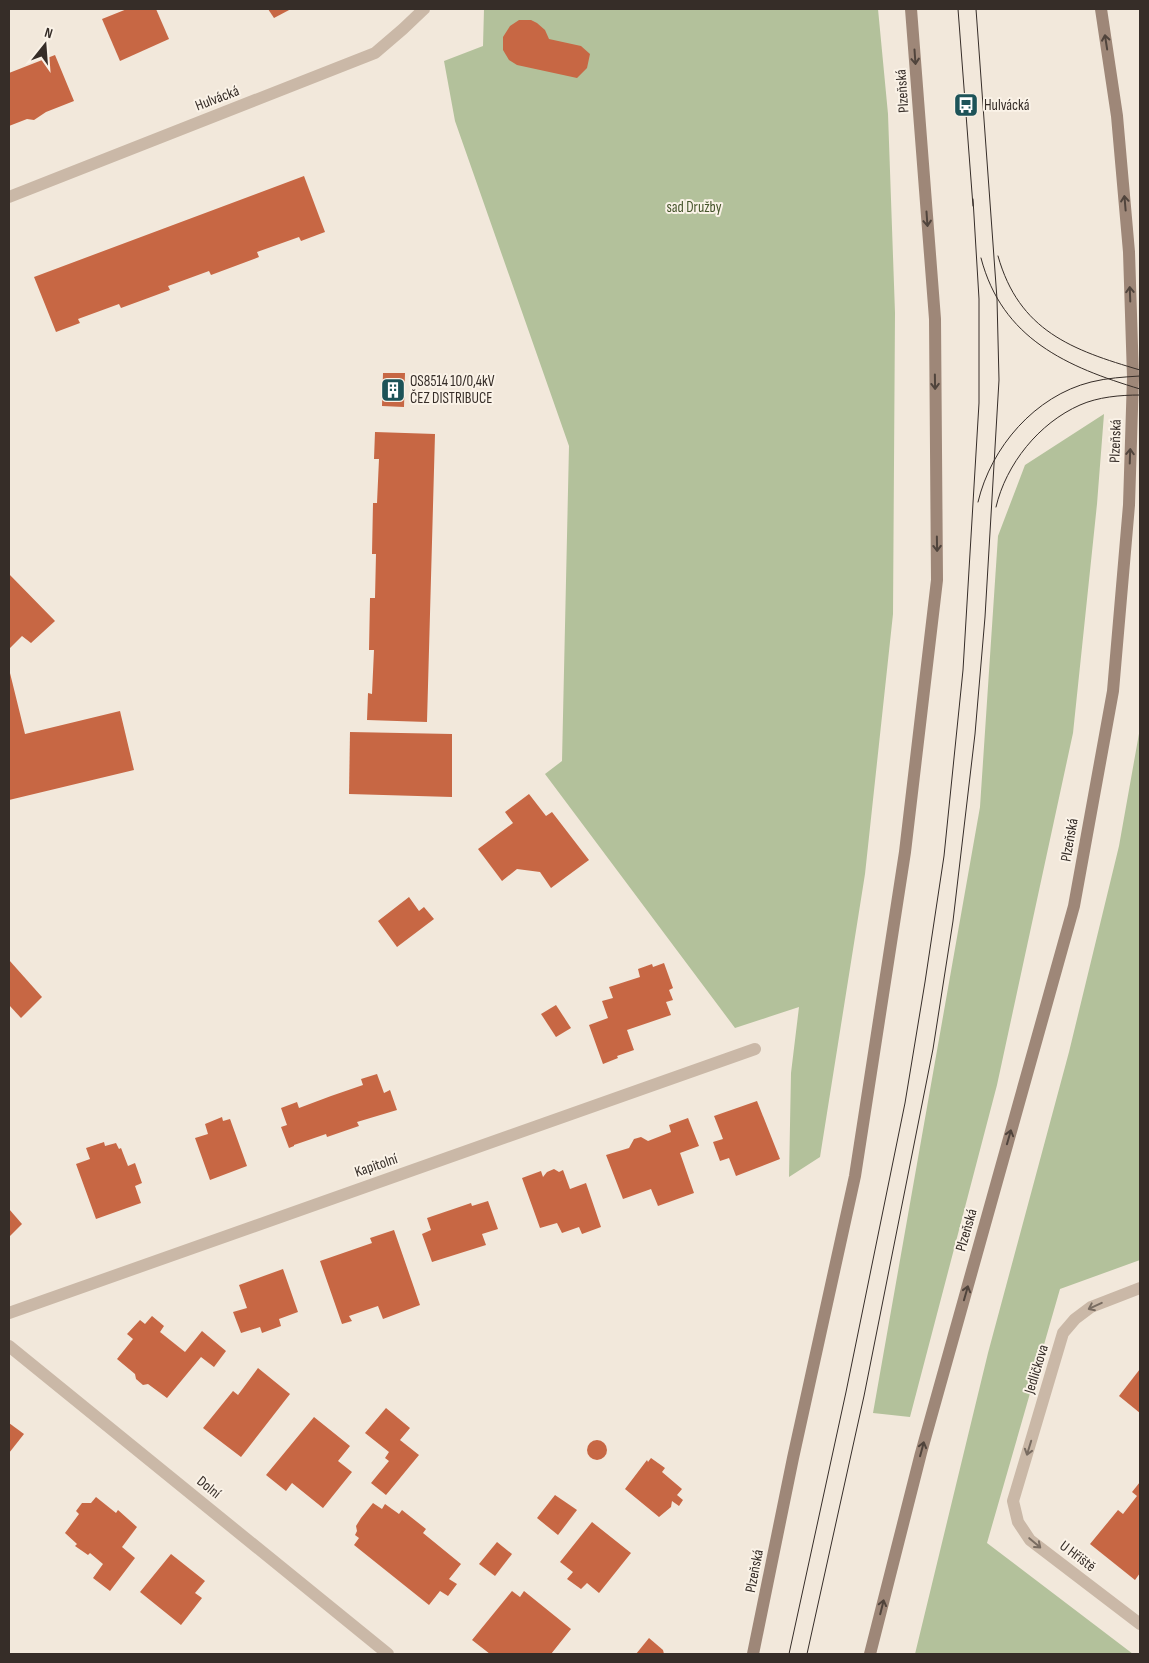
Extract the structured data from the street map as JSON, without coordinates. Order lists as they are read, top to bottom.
{
  "streets": {
    "main road": ["Plzeňská"],
    "street": [
      "Hulvácká",
      "Kapitolní",
      "Jedličkova",
      "Dolní",
      "U Hřiště"
    ]
  },
  "crossings": [
    ["Jedličkova", "U Hřiště"]
  ],
  "one_way": ["Jedličkova", "U Hřiště"],
  "parks": ["sad Družby"],
  "places": {
    "bus stop": ["Hulvácká"],
    "building": ["OS8514 10/0,4kV ČEZ DISTRIBUCE"]
  },
  "north": "top"
}
